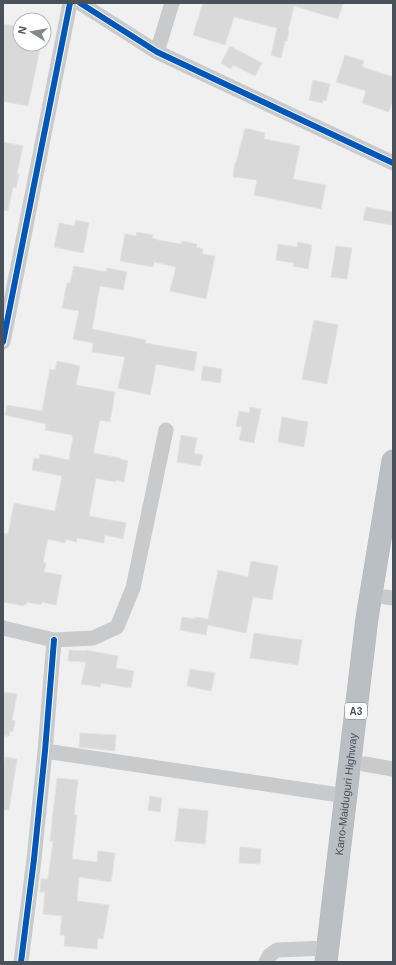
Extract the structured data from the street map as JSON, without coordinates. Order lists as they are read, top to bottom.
{
  "streets": {
    "highway": ["A3", "Kano-Maiduguri Highway"]
  },
  "north": "left"
}
